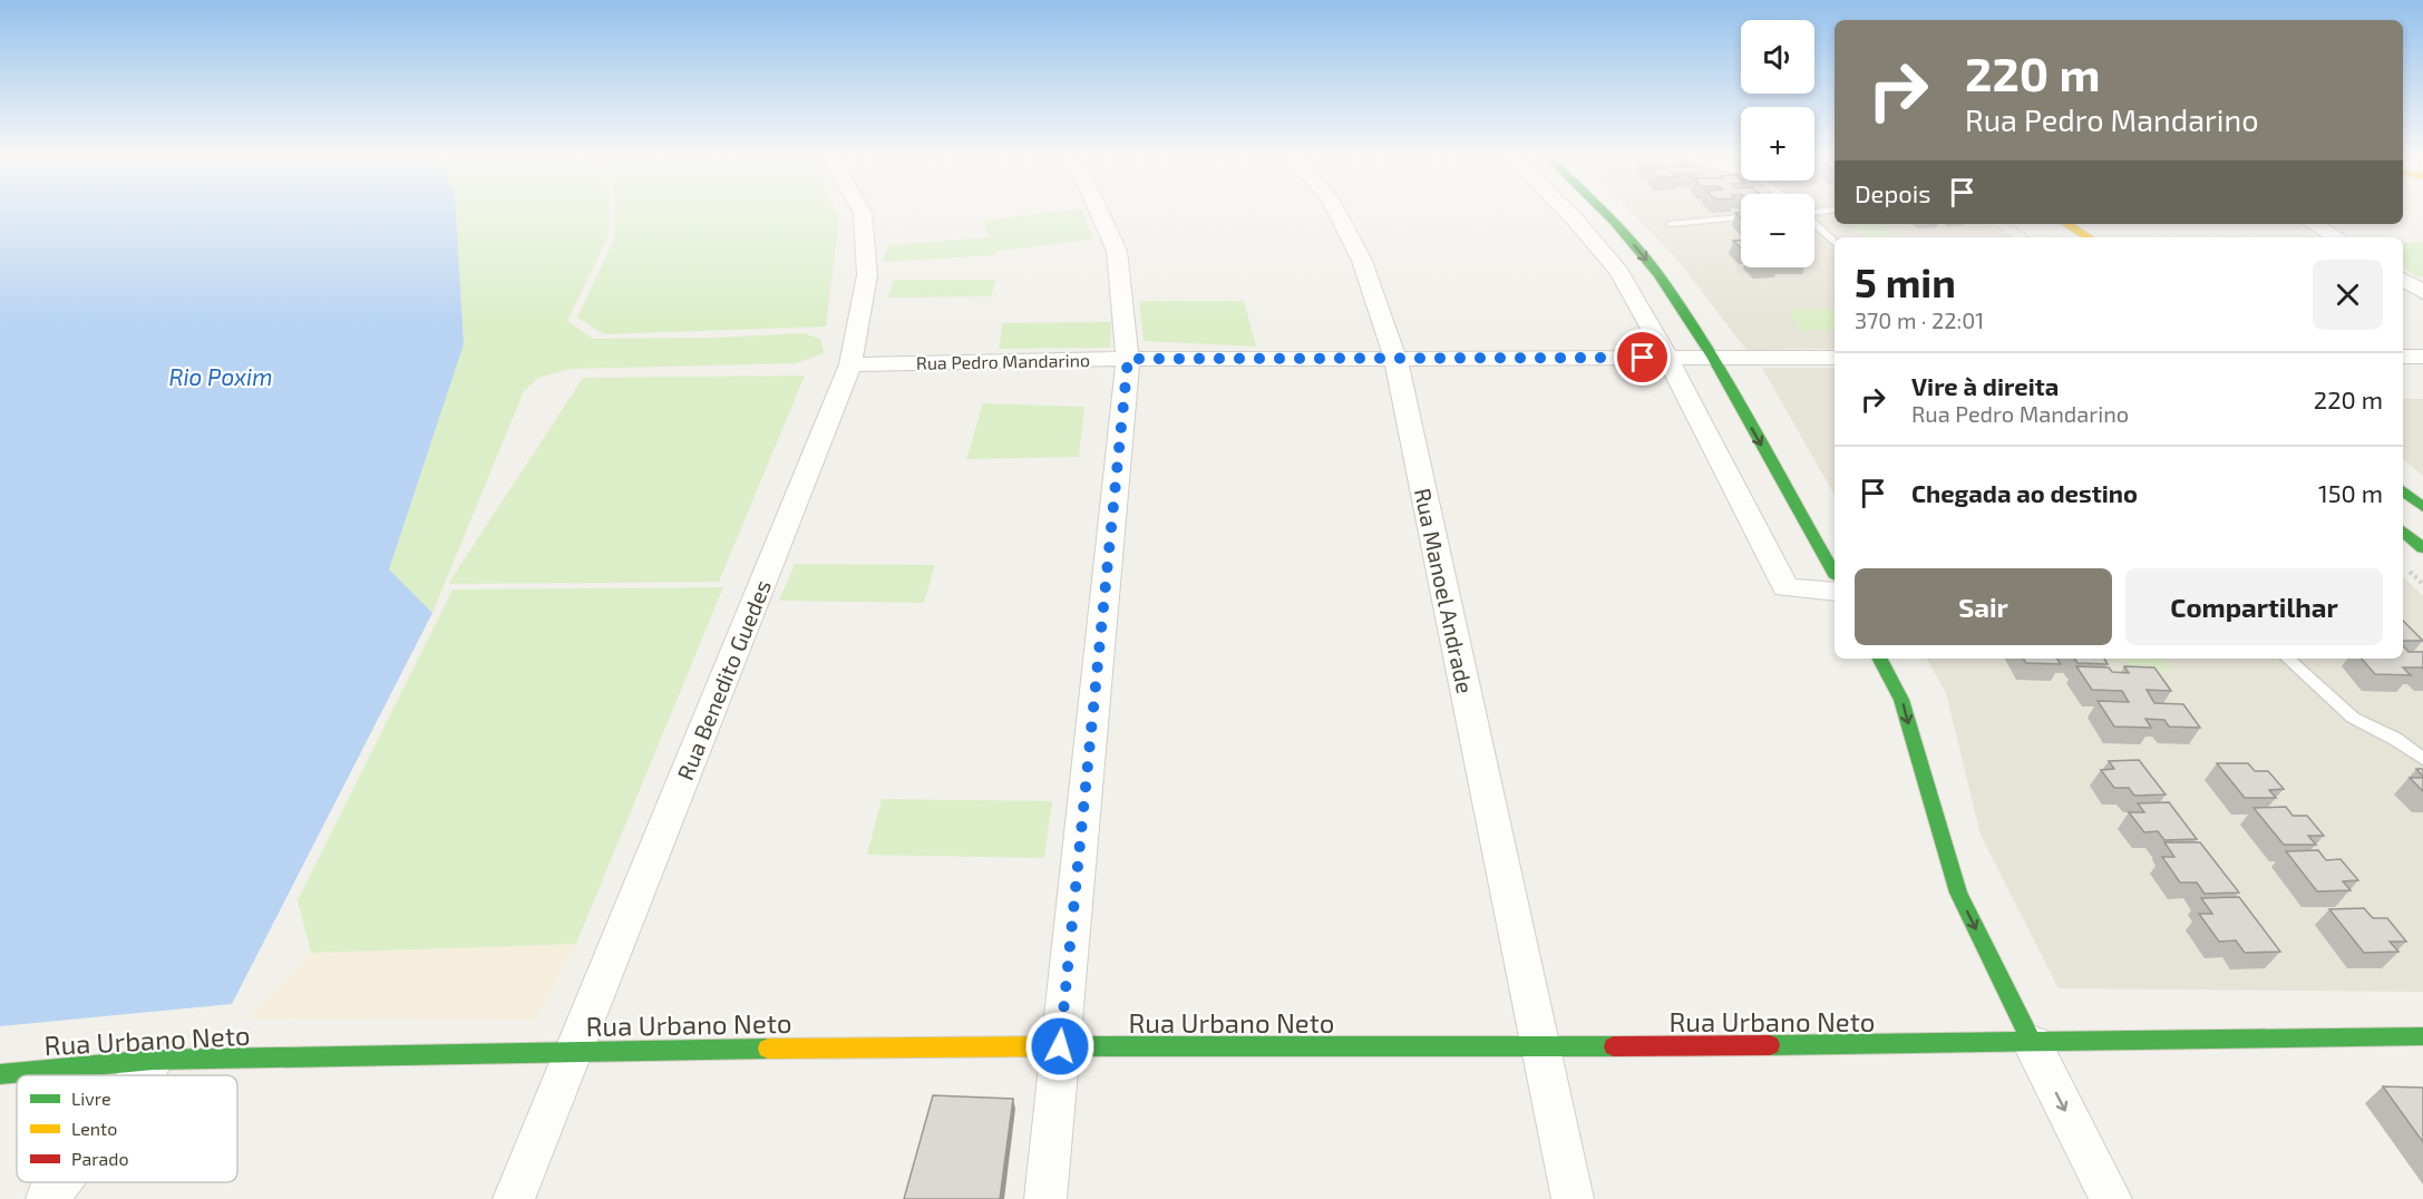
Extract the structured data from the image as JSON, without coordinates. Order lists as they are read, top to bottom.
{
  "streets": {
    "street": [
      "Rua Pedro Mandarino",
      "Rua Manoel Andrade",
      "Rua Benedito Guedes",
      "Rua Urbano Neto"
    ]
  },
  "crossings": [
    ["Rua Pedro Mandarino", "Rua Manoel Andrade"],
    ["Rua Pedro Mandarino", "Rua Benedito Guedes"],
    ["Rua Manoel Andrade", "Rua Urbano Neto"],
    ["Rua Benedito Guedes", "Rua Urbano Neto"]
  ],
  "water": ["Rio Poxim"],
  "legend": ["Livre", "Lento", "Parado"],
  "page": {
    "map_buttons": ["+", "−"],
    "turn": ["220 m", "Rua Pedro Mandarino"],
    "then": "Depois",
    "heading": ["5 min", "370 m · 22:01"],
    "list": [
      {
        "name": "Vire à direita",
        "note": "Rua Pedro Mandarino",
        "value": "220 m"
      },
      {
        "name": "Chegada ao destino",
        "value": "150 m"
      }
    ],
    "buttons": ["Sair", "Compartilhar"]
  }
}
